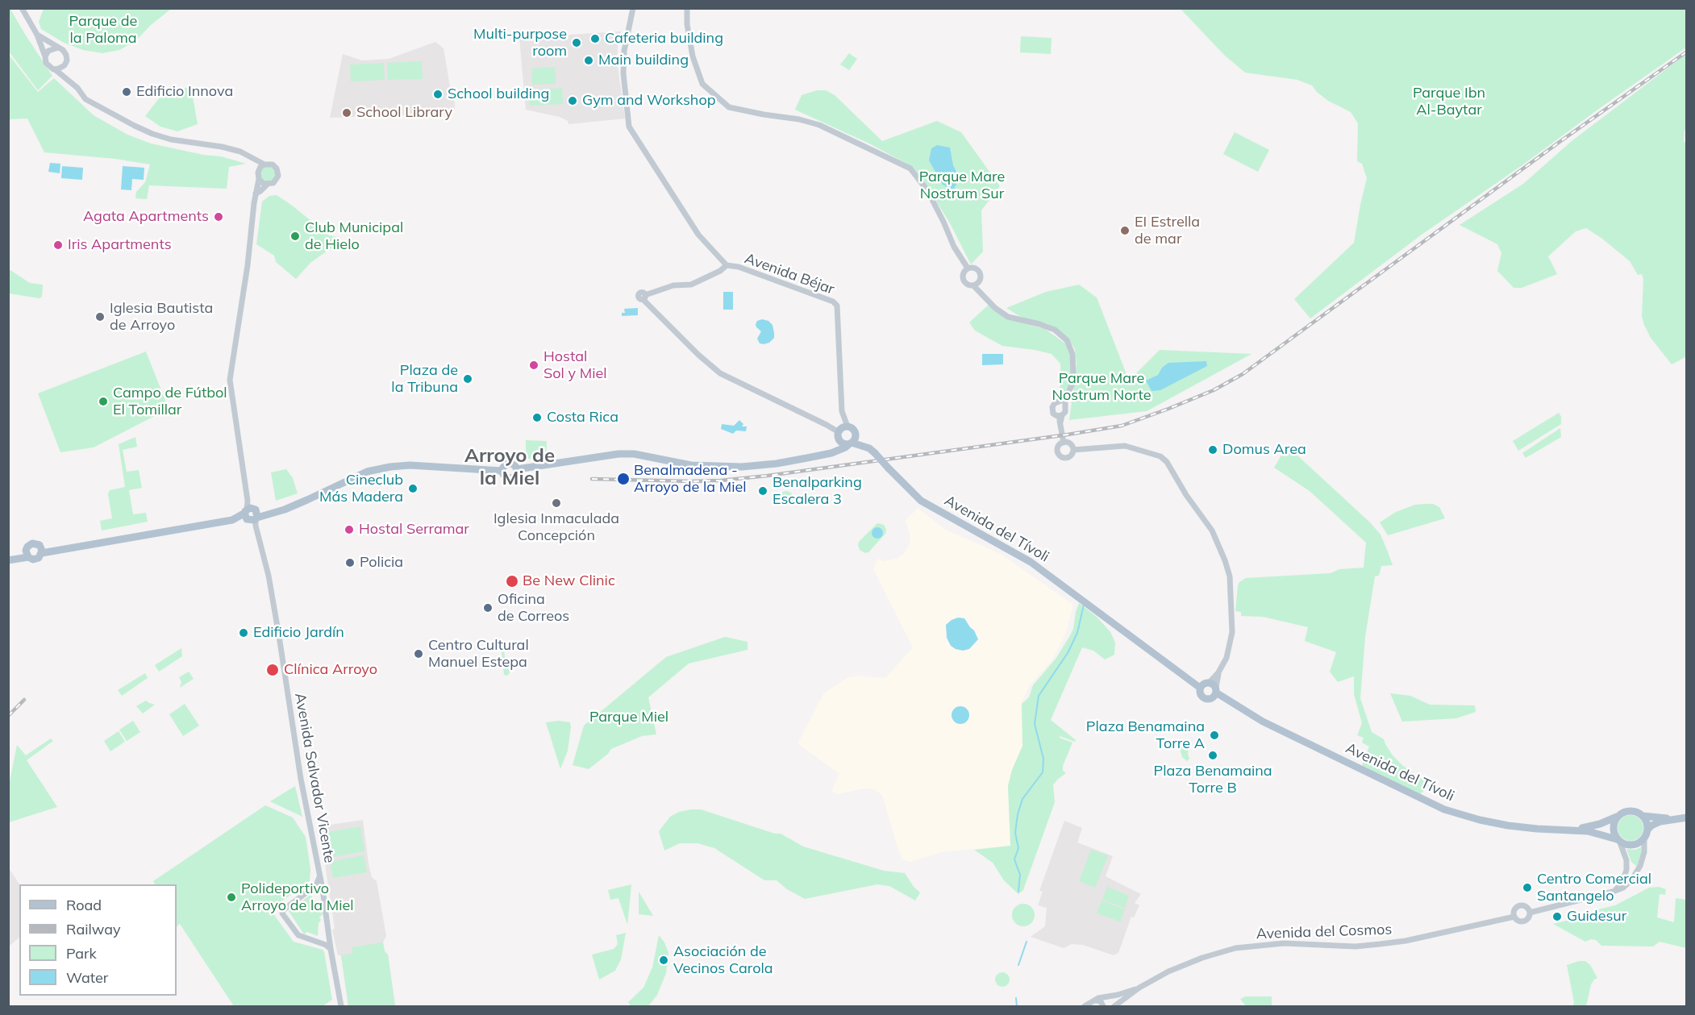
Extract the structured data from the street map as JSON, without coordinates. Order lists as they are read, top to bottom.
{
  "streets": {
    "main road": ["Avenida del Tívoli"],
    "street": ["Avenida Béjar", "Avenida Salvador Vicente", "Avenida del Cosmos"]
  },
  "crossings": [
    ["Avenida Béjar", "Avenida del Tívoli"]
  ],
  "districts": ["Arroyo de la Miel"],
  "parks": [
    "Parque de la Paloma",
    "Parque Ibn Al-Baytar",
    "Parque Mare Nostrum Sur",
    "Parque Mare Nostrum Norte",
    "Parque Miel"
  ],
  "places": [
    "Cafeteria building",
    "Multi-purpose room",
    "Main building",
    "Edificio Innova",
    "School building",
    "Gym and Workshop",
    "School Library",
    "Agata Apartments",
    "EI Estrella de mar",
    "Club Municipal de Hielo",
    "Iris Apartments",
    "Iglesia Bautista de Arroyo",
    "Hostal Sol y Miel",
    "Plaza de la Tribuna",
    "Campo de Fútbol El Tomillar",
    "Costa Rica",
    "Domus Area",
    "Benalmadena - Arroyo de la Miel",
    "Cineclub Más Madera",
    "Benalparking Escalera 3",
    "Iglesia Inmaculada Concepción",
    "Hostal Serramar",
    "Policia",
    "Be New Clinic",
    "Oficina de Correos",
    "Edificio Jardín",
    "Centro Cultural Manuel Estepa",
    "Clínica Arroyo",
    "Plaza Benamaina Torre A",
    "Plaza Benamaina Torre B",
    "Centro Comercial Santangelo",
    "Polideportivo Arroyo de la Miel",
    "Guidesur",
    "Asociación de Vecinos Carola"
  ],
  "legend": [
    "Road",
    "Railway",
    "Park",
    "Water"
  ]
}
